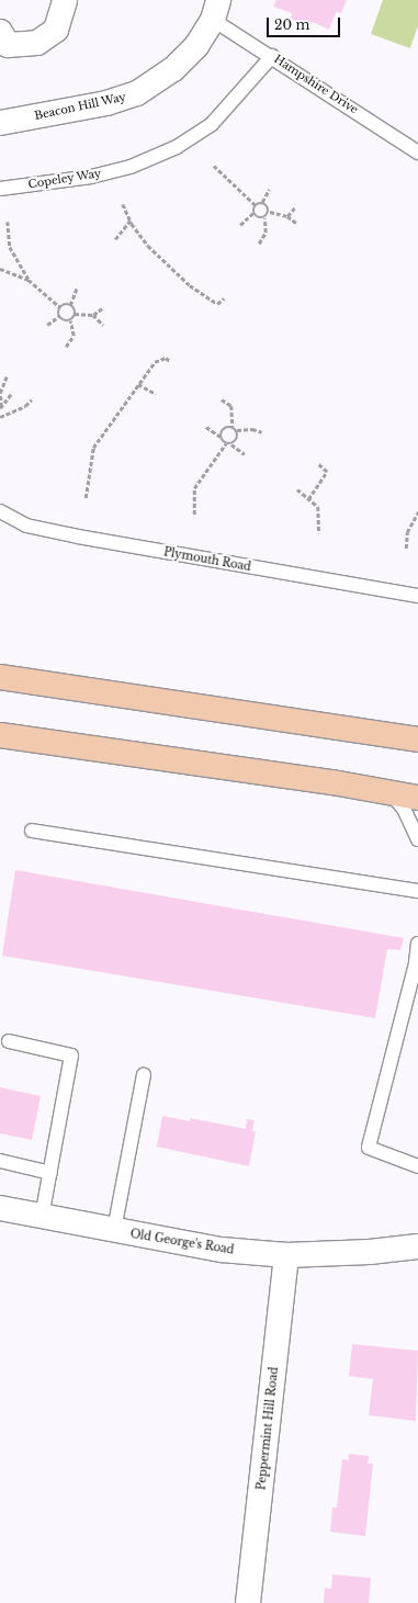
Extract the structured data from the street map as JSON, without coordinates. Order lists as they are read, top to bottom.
{
  "streets": {
    "street": ["Beacon Hill Way", "Old George's Road", "Peppermint Hill Road"],
    "lane": ["Hampshire Drive", "Copeley Way", "Plymouth Road"]
  },
  "crossings": [
    ["Hampshire Drive", "Beacon Hill Way"],
    ["Hampshire Drive", "Copeley Way"],
    ["Old George's Road", "Peppermint Hill Road"]
  ],
  "scale_bar": "20 m"
}
